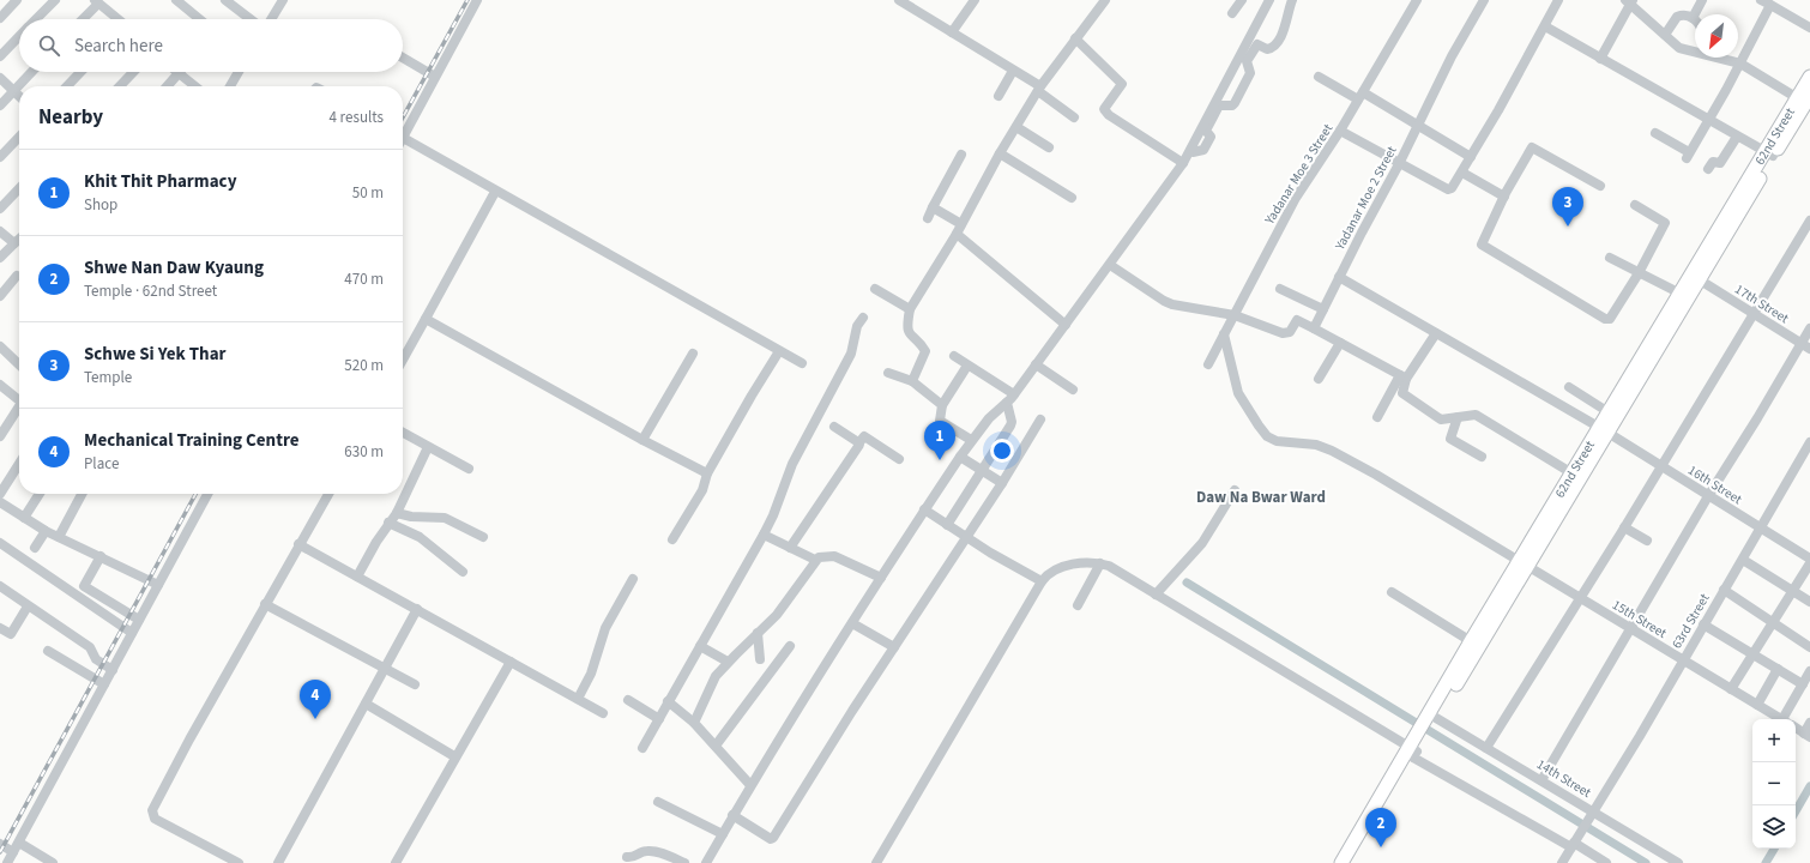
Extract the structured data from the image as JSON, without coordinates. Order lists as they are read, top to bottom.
{
  "streets": {
    "main road": ["62nd Street"],
    "street": [
      "Yadanar Moe 3 Street",
      "Yadanar Moe 2 Street",
      "17th Street",
      "16th Street",
      "15th Street",
      "63rd Street",
      "14th Street"
    ]
  },
  "crossings": [
    ["62nd Street", "17th Street"],
    ["62nd Street", "16th Street"],
    ["62nd Street", "15th Street"],
    ["62nd Street", "14th Street"],
    ["Yadanar Moe 2 Street", "16th Street"],
    ["16th Street", "63rd Street"],
    ["15th Street", "63rd Street"],
    ["63rd Street", "14th Street"]
  ],
  "districts": ["Daw Na Bwar Ward"],
  "north": "bottom left",
  "page": {
    "search": "Search here",
    "heading": ["Nearby", "4 results"],
    "list": [
      {
        "mark": "1",
        "name": "Khit Thit Pharmacy",
        "note": "Shop",
        "value": "50 m"
      },
      {
        "mark": "2",
        "name": "Shwe Nan Daw Kyaung",
        "note": "Temple · 62nd Street",
        "value": "470 m"
      },
      {
        "mark": "3",
        "name": "Schwe Si Yek Thar",
        "note": "Temple",
        "value": "520 m"
      },
      {
        "mark": "4",
        "name": "Mechanical Training Centre",
        "note": "Place",
        "value": "630 m"
      }
    ],
    "pins": [
      "3",
      "1",
      "4",
      "2"
    ],
    "map_buttons": ["+", "−"]
  }
}
